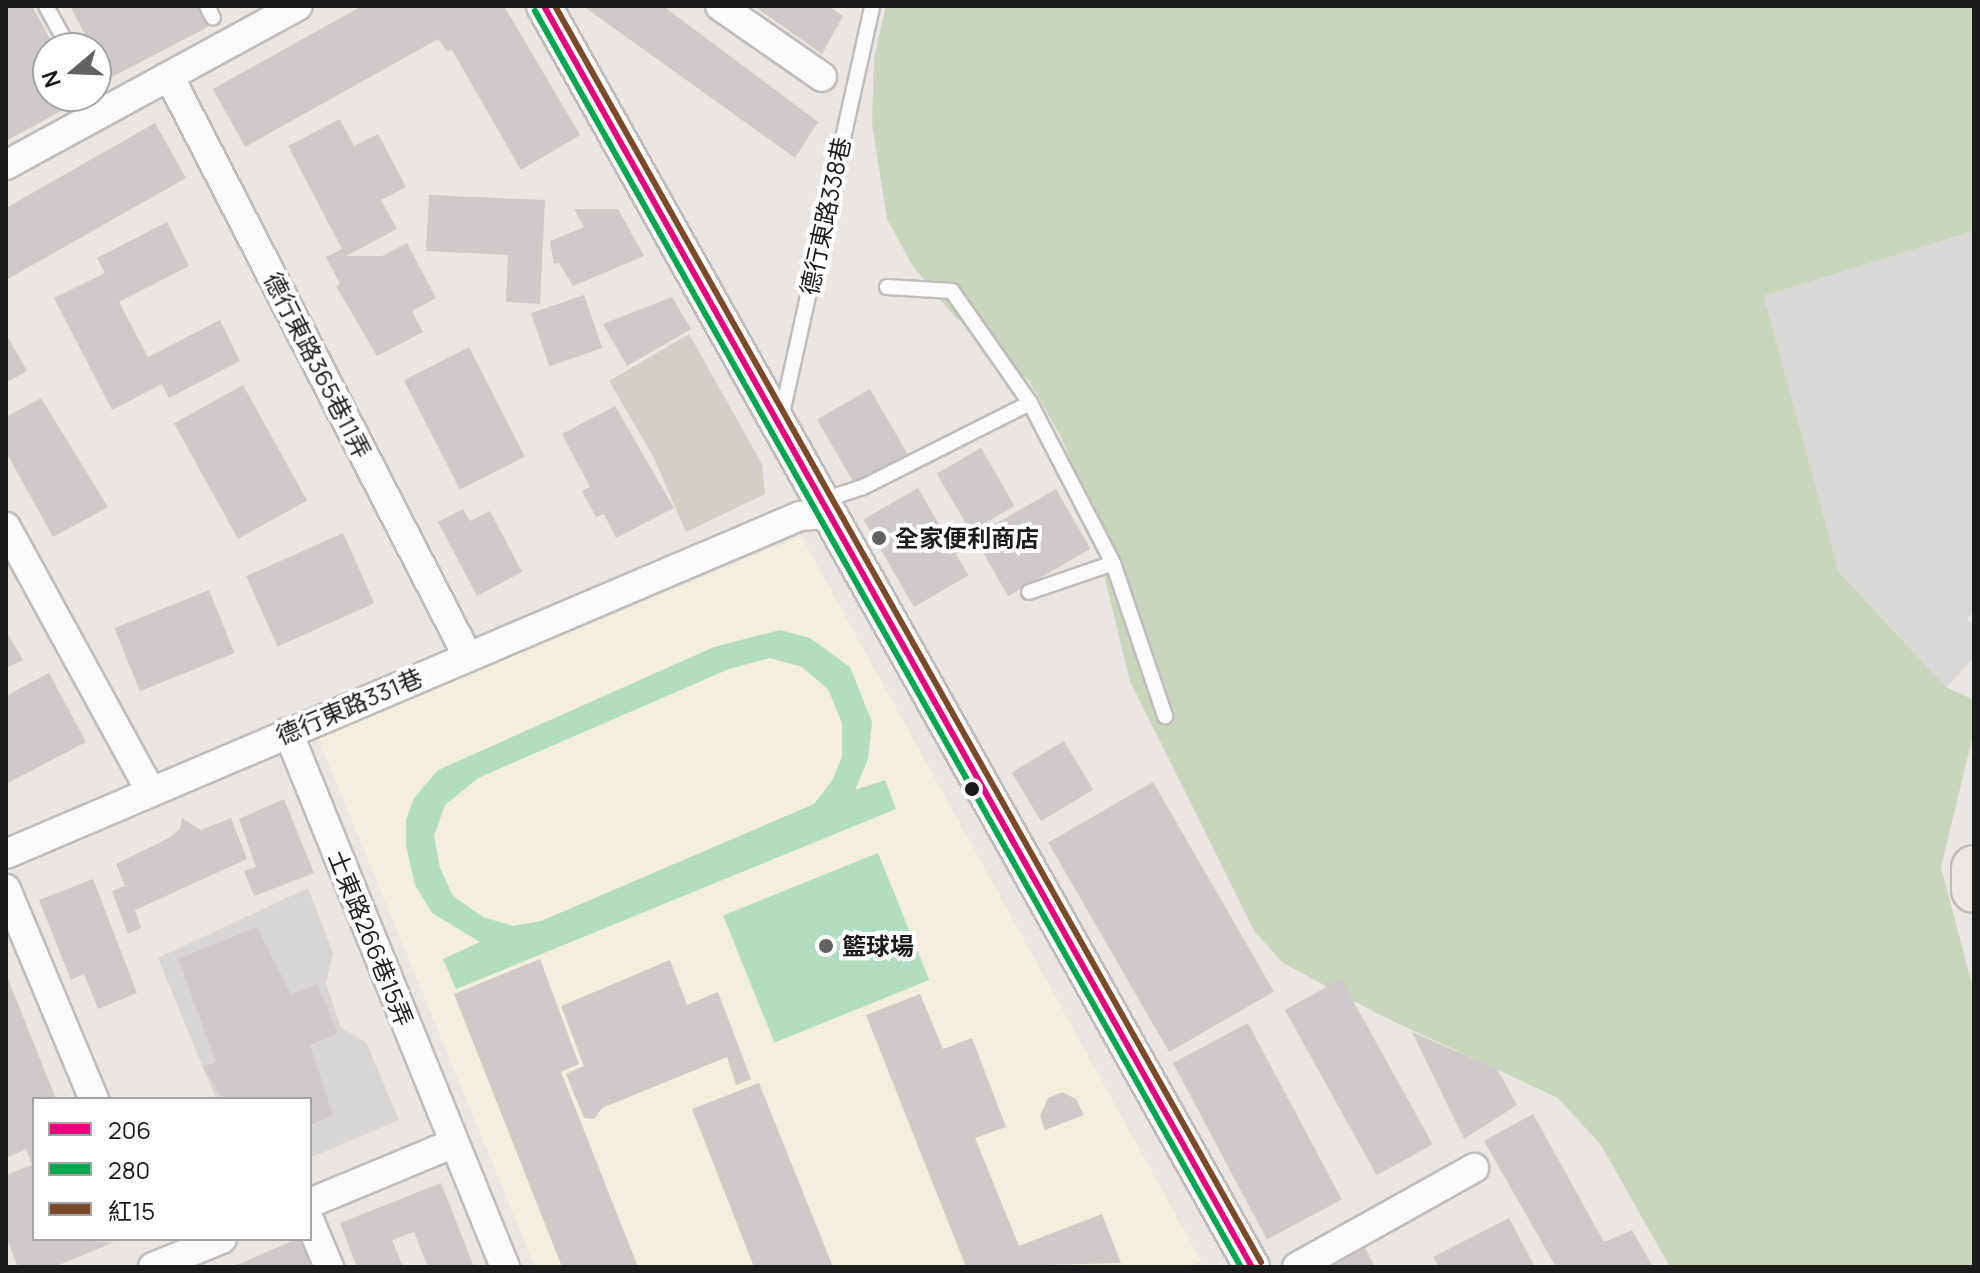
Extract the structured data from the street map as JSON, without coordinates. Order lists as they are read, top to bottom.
{
  "streets": {
    "street": ["德行東路365巷11弄", "德行東路331巷", "士東路266巷15弄"],
    "lane": ["德行東路338巷"]
  },
  "crossings": [
    ["德行東路365巷11弄", "德行東路331巷"],
    ["德行東路331巷", "士東路266巷15弄"]
  ],
  "places": ["全家便利商店", "籃球場"],
  "lines": ["transit line 206", "transit line 紅15", "transit line 280"],
  "legend": ["206", "280", "紅15"],
  "north": "left"
}
